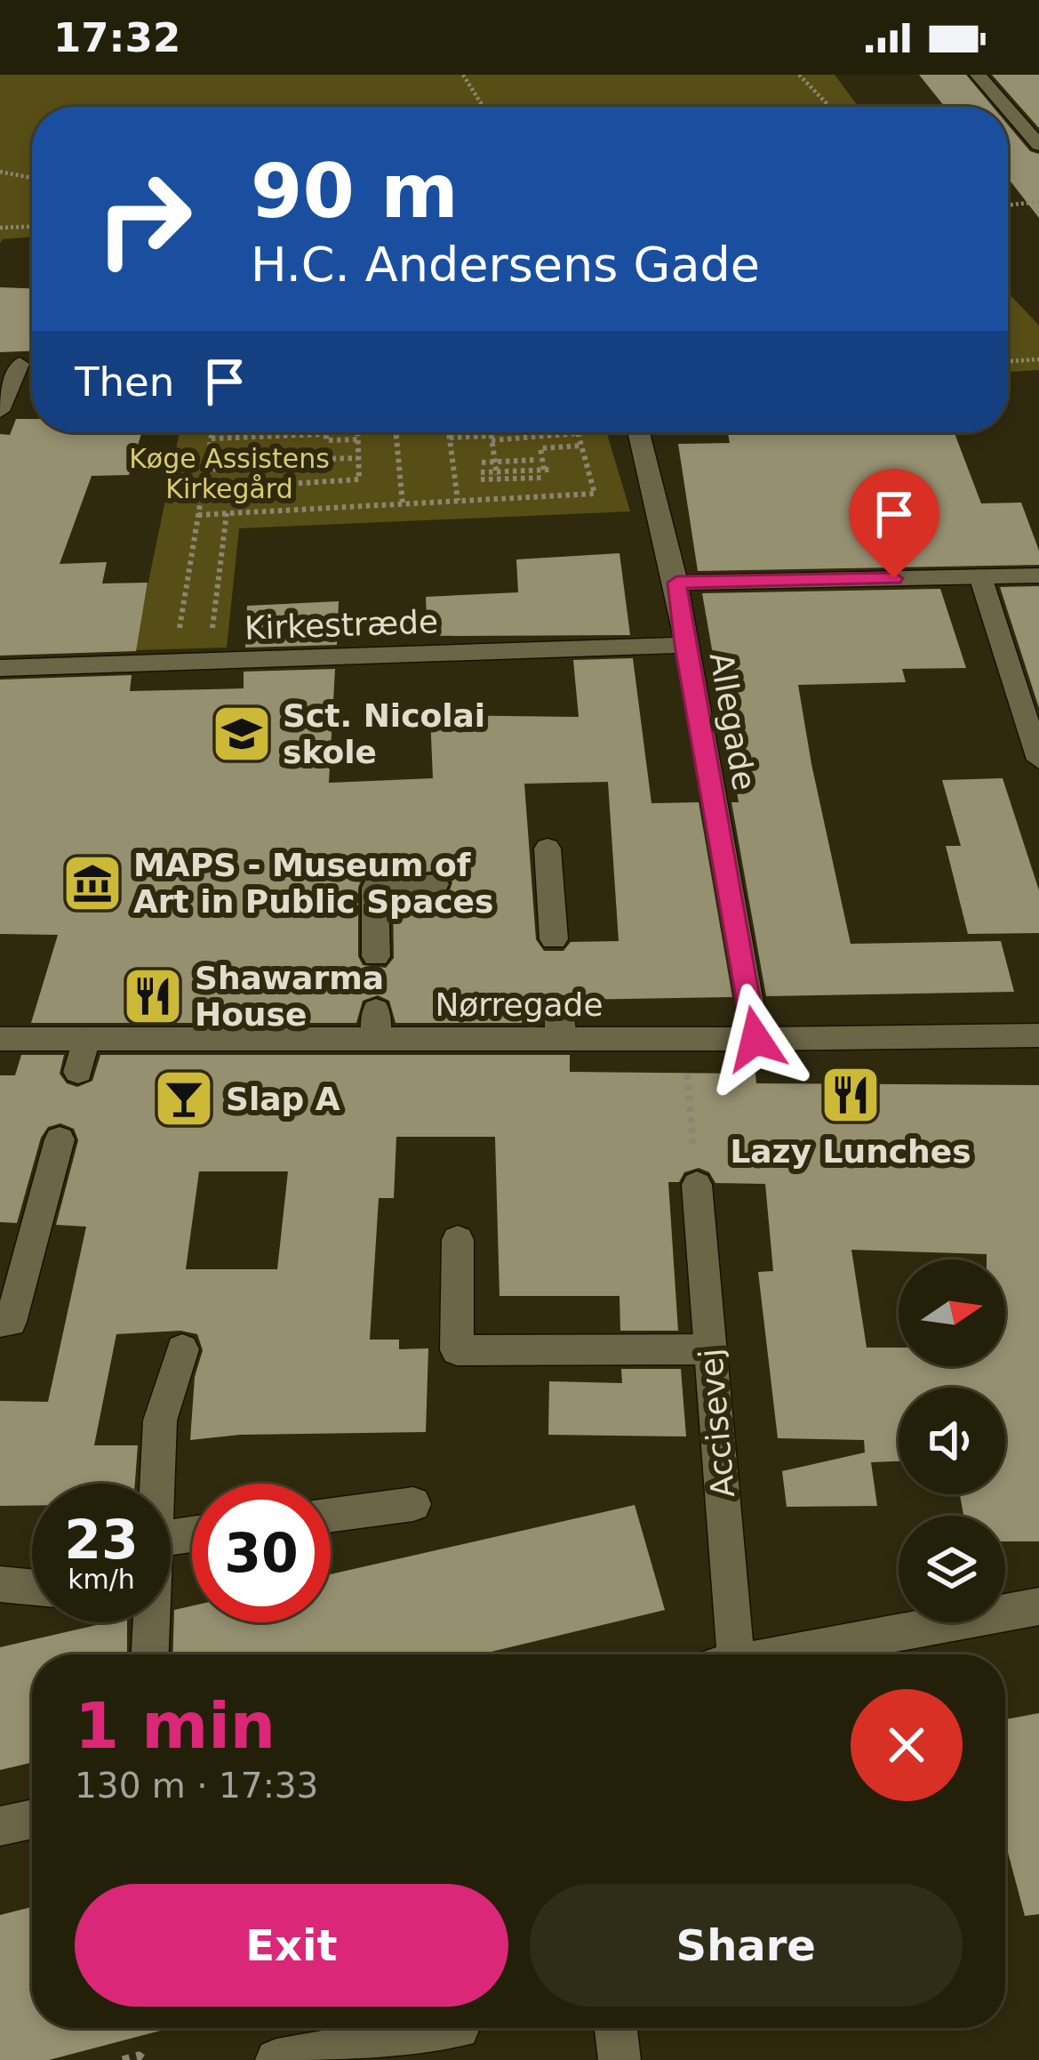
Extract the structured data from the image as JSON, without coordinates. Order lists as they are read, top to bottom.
{
  "streets": {
    "street": [
      "Kirkestræde",
      "Allegade",
      "Nørregade",
      "Accisevej"
    ]
  },
  "crossings": [
    ["Kirkestræde", "Allegade"],
    ["Allegade", "Nørregade"]
  ],
  "parks": ["Køge Assistens Kirkegård"],
  "places": {
    "school or university": ["Sct. Nicolai skole"],
    "museum": ["MAPS - Museum of Art in Public Spaces"],
    "restaurant": ["Shawarma House", "Lazy Lunches"],
    "bar": ["Slap A"]
  },
  "north": "right",
  "page": {
    "status": "17:32",
    "turn": ["90 m", "H.C. Andersens Gade"],
    "then": "Then",
    "speed": "23 km/h",
    "limit": "30",
    "heading": ["1 min", "130 m · 17:33"],
    "buttons": ["Exit", "Share"]
  }
}
